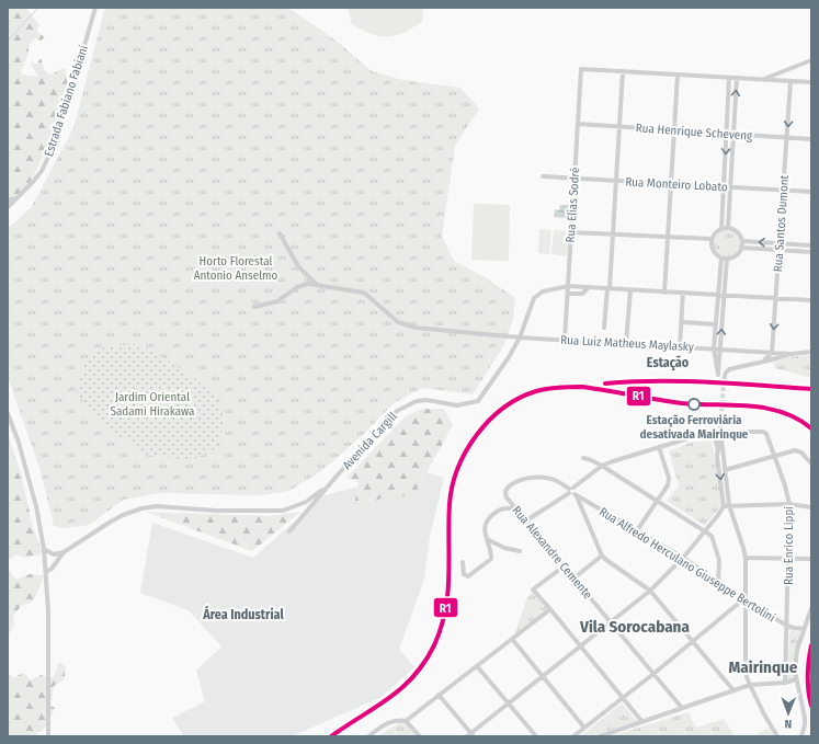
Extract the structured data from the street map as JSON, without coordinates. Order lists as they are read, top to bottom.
{
  "streets": {
    "street": [
      "Estrada Fabiano Fabiani",
      "Rua Henrique Scheveng",
      "Rua Monteiro Lobato",
      "Rua Elias Sodré",
      "Rua Santos Dumont",
      "Rua Luiz Matheus Maylasky",
      "Avenida Cargill",
      "Rua Enrico Lippi",
      "Rua Alexandre Cemente",
      "Rua Alfredo Herculano Giuseppe Bertolini"
    ]
  },
  "crossings": [
    ["Rua Henrique Scheveng", "Rua Elias Sodré"],
    ["Rua Henrique Scheveng", "Rua Santos Dumont"],
    ["Rua Monteiro Lobato", "Rua Elias Sodré"],
    ["Rua Monteiro Lobato", "Rua Santos Dumont"],
    ["Rua Elias Sodré", "Rua Luiz Matheus Maylasky"],
    ["Rua Elias Sodré", "Avenida Cargill"],
    ["Rua Santos Dumont", "Rua Luiz Matheus Maylasky"],
    ["Rua Luiz Matheus Maylasky", "Avenida Cargill"],
    ["Rua Enrico Lippi", "Rua Alfredo Herculano Giuseppe Bertolini"],
    ["Rua Alexandre Cemente", "Rua Alfredo Herculano Giuseppe Bertolini"]
  ],
  "one_way": ["Rua Santos Dumont"],
  "districts": [
    "Estação",
    "Área Industrial",
    "Vila Sorocabana",
    "Mairinque"
  ],
  "parks": ["Horto Florestal Antonio Anselmo", "Jardim Oriental Sadami Hirakawa"],
  "places": ["Estação Ferroviária desativada Mairinque"],
  "lines": ["transit line R1"],
  "north": "bottom"
}
